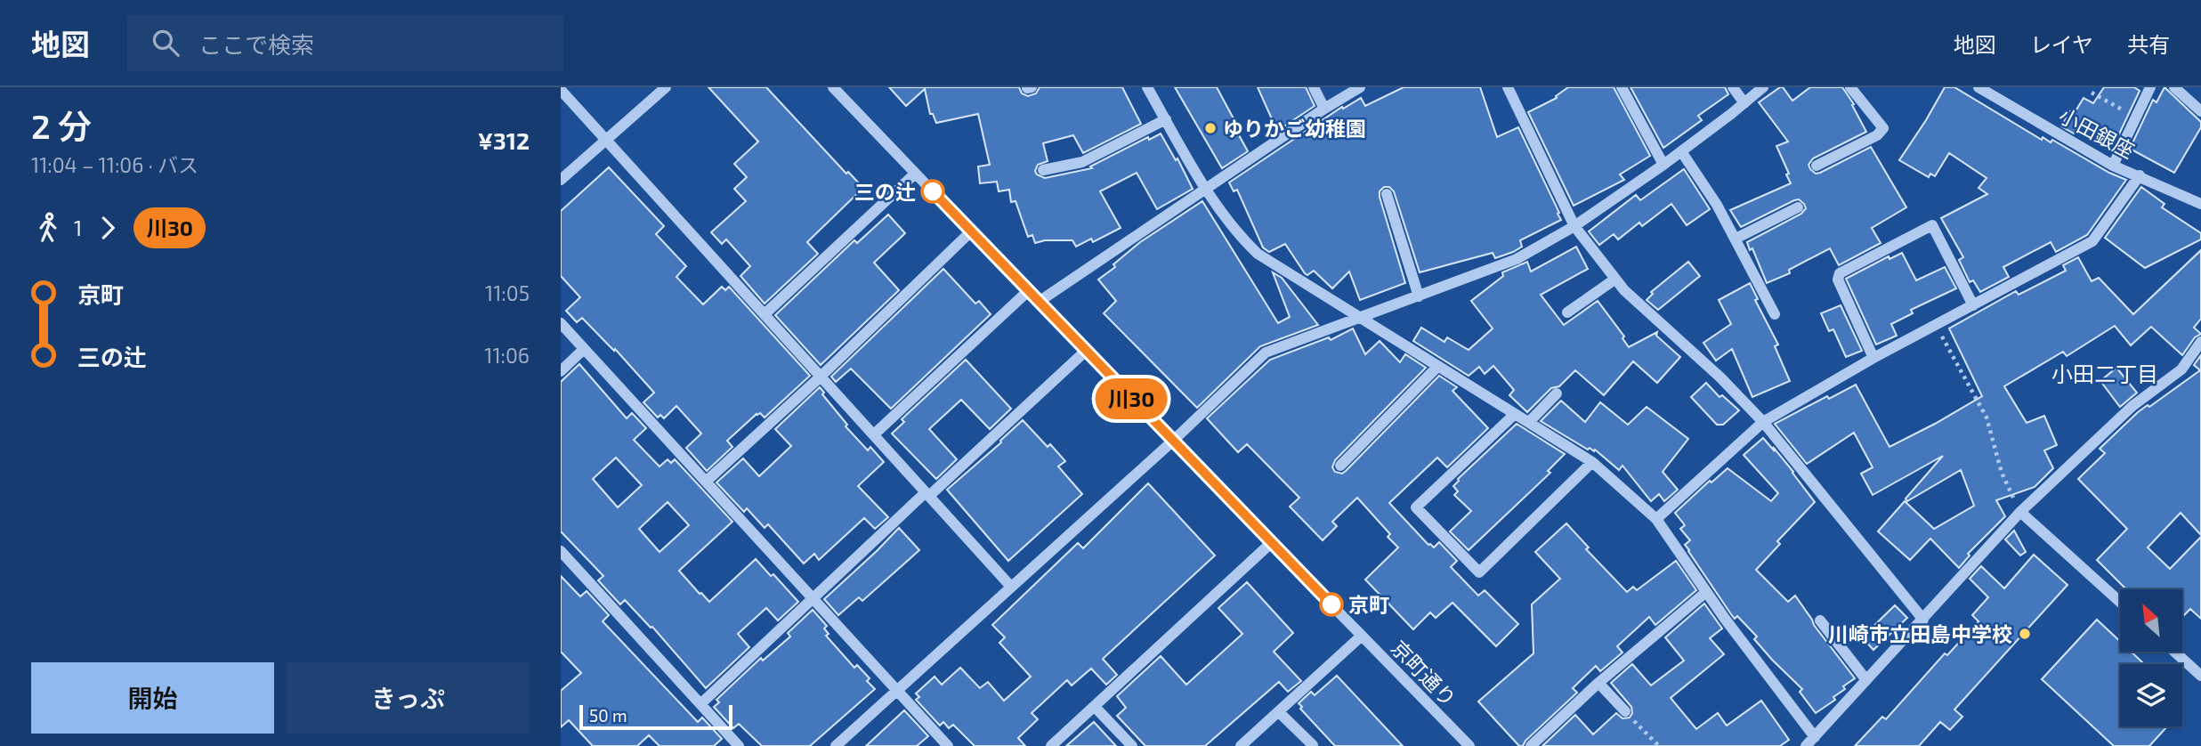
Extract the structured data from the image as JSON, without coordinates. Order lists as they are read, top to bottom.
{
  "streets": {
    "street": ["小田銀座", "京町通り"]
  },
  "districts": ["小田二丁目"],
  "places": [
    "ゆりかご幼稚園",
    "三の辻",
    "京町",
    "川崎市立田島中学校"
  ],
  "lines": ["bus line 川30"],
  "scale_bar": "50 m",
  "north": "top left",
  "page": {
    "header": "地図",
    "search": "ここで検索",
    "nav": ["地図", "レイヤ", "共有"],
    "heading": ["2 分", "11:04 – 11:06 · バス", "¥312"],
    "on_map": "川30",
    "legs": ["1", "川30"],
    "list": [
      {
        "name": "京町",
        "value": "11:05"
      },
      {
        "name": "三の辻",
        "value": "11:06"
      }
    ],
    "buttons": ["開始", "きっぷ"],
    "scale": "50 m"
  }
}
